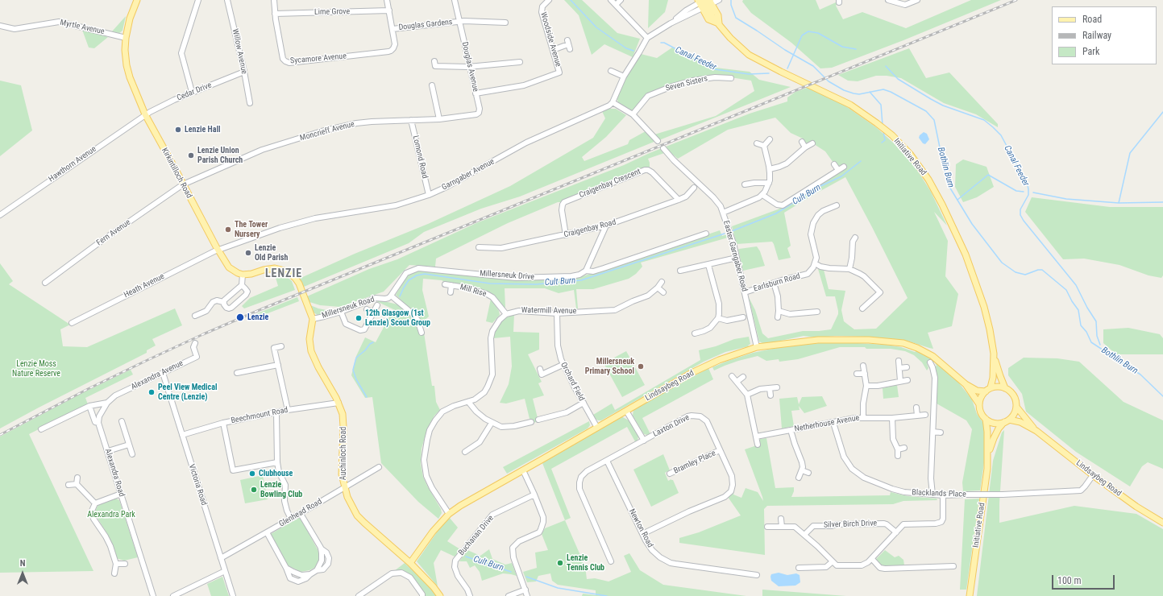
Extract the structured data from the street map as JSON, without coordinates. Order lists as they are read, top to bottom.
{
  "streets": {
    "main road": [
      "Initiative Road",
      "Kirkintilloch Road",
      "Lindsaybeg Road",
      "Auchinloch Road"
    ],
    "street": [
      "Lime Grove",
      "Douglas Gardens",
      "Myrtle Avenue",
      "Woodside Avenue",
      "Willow Avenue",
      "Sycamore Avenue",
      "Douglas Avenue",
      "Seven Sisters",
      "Cedar Drive",
      "Moncrieff Avenue",
      "Lomond Road",
      "Hawthorn Avenue",
      "Garngaber Avenue",
      "Craigenbay Crescent",
      "Craigenbay Road",
      "Fern Avenue",
      "Easter Garngaber Road",
      "Millersneuk Drive",
      "Earlsburn Road",
      "Heath Avenue",
      "Mill Rise",
      "Millersneuk Road",
      "Watermill Avenue",
      "Alexandra Avenue",
      "Orchard Field",
      "Beechmount Road",
      "Netherhouse Avenue",
      "Laxton Drive",
      "Bramley Place",
      "Alexandra Road",
      "Victoria Road",
      "Blacklands Place",
      "Glenhead Road",
      "Silver Birch Drive",
      "Newton Road",
      "Buchanan Drive"
    ]
  },
  "crossings": [
    ["Lime Grove", "Sycamore Avenue"],
    ["Douglas Gardens", "Sycamore Avenue"],
    ["Douglas Gardens", "Douglas Avenue"],
    ["Myrtle Avenue", "Kirkintilloch Road"],
    ["Woodside Avenue", "Douglas Avenue"],
    ["Willow Avenue", "Cedar Drive"],
    ["Douglas Avenue", "Moncrieff Avenue"],
    ["Cedar Drive", "Hawthorn Avenue"],
    ["Cedar Drive", "Kirkintilloch Road"],
    ["Moncrieff Avenue", "Lomond Road"],
    ["Moncrieff Avenue", "Kirkintilloch Road"],
    ["Moncrieff Avenue", "Fern Avenue"],
    ["Lomond Road", "Garngaber Avenue"],
    ["Initiative Road", "Lindsaybeg Road"],
    ["Hawthorn Avenue", "Kirkintilloch Road"],
    ["Kirkintilloch Road", "Garngaber Avenue"],
    ["Kirkintilloch Road", "Fern Avenue"],
    ["Kirkintilloch Road", "Heath Avenue"],
    ["Garngaber Avenue", "Heath Avenue"],
    ["Craigenbay Crescent", "Craigenbay Road"],
    ["Easter Garngaber Road", "Earlsburn Road"],
    ["Easter Garngaber Road", "Lindsaybeg Road"],
    ["Millersneuk Drive", "Millersneuk Road"],
    ["Mill Rise", "Watermill Avenue"],
    ["Millersneuk Road", "Auchinloch Road"],
    ["Watermill Avenue", "Orchard Field"],
    ["Alexandra Avenue", "Alexandra Road"],
    ["Alexandra Avenue", "Victoria Road"],
    ["Orchard Field", "Lindsaybeg Road"],
    ["Lindsaybeg Road", "Auchinloch Road"],
    ["Lindsaybeg Road", "Blacklands Place"],
    ["Beechmount Road", "Auchinloch Road"],
    ["Beechmount Road", "Victoria Road"],
    ["Netherhouse Avenue", "Blacklands Place"],
    ["Laxton Drive", "Bramley Place"],
    ["Laxton Drive", "Newton Road"],
    ["Auchinloch Road", "Glenhead Road"],
    ["Victoria Road", "Glenhead Road"]
  ],
  "districts": ["LENZIE"],
  "water": ["Canal Feeder", "Bothlin Burn", "Cult Burn"],
  "parks": ["Lenzie Moss Nature Reserve", "Alexandra Park"],
  "places": [
    "Lenzie Hall",
    "Lenzie Union Parish Church",
    "The Tower Nursery",
    "Lenzie Old Parish",
    "Lenzie",
    "12th Glasgow (1st Lenzie) Scout Group",
    "Millersneuk Primary School",
    "Peel View Medical Centre (Lenzie)",
    "Clubhouse",
    "Lenzie Bowling Club",
    "Lenzie Tennis Club"
  ],
  "legend": ["Road", "Railway", "Park"],
  "scale_bar": "100 m",
  "north": "top"
}
